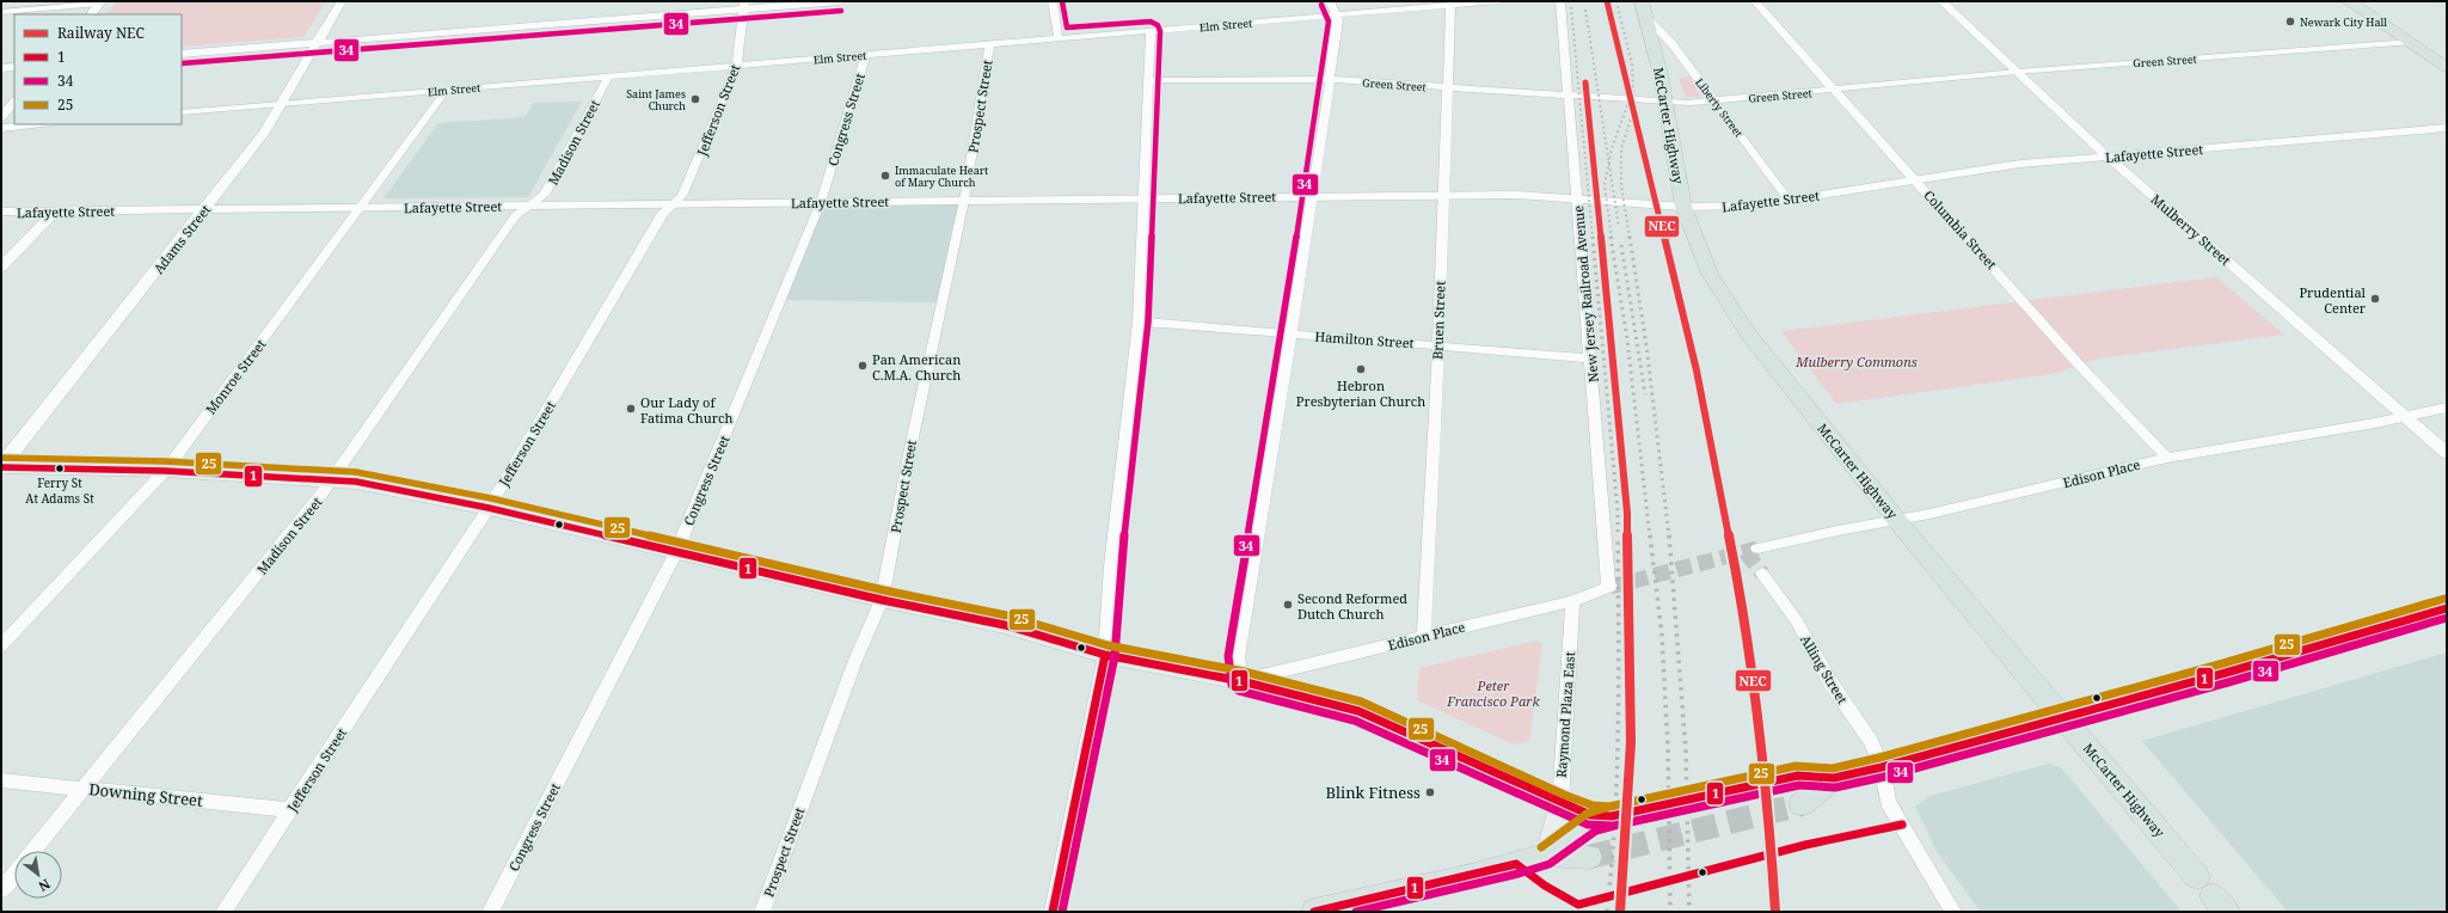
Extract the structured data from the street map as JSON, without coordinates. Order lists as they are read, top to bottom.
{
  "streets": {
    "main road": ["McCarter Highway", "Raymond Plaza East"],
    "street": [
      "Elm Street",
      "Green Street",
      "Prospect Street",
      "Liberty Street",
      "Jefferson Street",
      "Congress Street",
      "Madison Street",
      "Lafayette Street",
      "Columbia Street",
      "Mulberry Street",
      "Adams Street",
      "New Jersey Railroad Avenue",
      "Bruen Street",
      "Hamilton Street",
      "Monroe Street",
      "Edison Place",
      "Alling Street",
      "Downing Street"
    ]
  },
  "crossings": [
    ["Elm Street", "Prospect Street"],
    ["Elm Street", "Jefferson Street"],
    ["Elm Street", "Congress Street"],
    ["Elm Street", "Madison Street"],
    ["Elm Street", "Adams Street"],
    ["Elm Street", "Bruen Street"],
    ["Elm Street", "Monroe Street"],
    ["Green Street", "Liberty Street"],
    ["Green Street", "McCarter Highway"],
    ["Green Street", "Columbia Street"],
    ["Green Street", "Mulberry Street"],
    ["Green Street", "New Jersey Railroad Avenue"],
    ["Green Street", "Bruen Street"],
    ["Prospect Street", "Lafayette Street"],
    ["Liberty Street", "McCarter Highway"],
    ["Liberty Street", "Lafayette Street"],
    ["Jefferson Street", "Lafayette Street"],
    ["Jefferson Street", "Downing Street"],
    ["Congress Street", "Lafayette Street"],
    ["McCarter Highway", "Lafayette Street"],
    ["McCarter Highway", "Edison Place"],
    ["Madison Street", "Lafayette Street"],
    ["Madison Street", "Downing Street"],
    ["Lafayette Street", "Columbia Street"],
    ["Lafayette Street", "Mulberry Street"],
    ["Lafayette Street", "Adams Street"],
    ["Lafayette Street", "New Jersey Railroad Avenue"],
    ["Lafayette Street", "Bruen Street"],
    ["Lafayette Street", "Monroe Street"],
    ["Columbia Street", "Edison Place"],
    ["Mulberry Street", "Edison Place"],
    ["New Jersey Railroad Avenue", "Hamilton Street"],
    ["New Jersey Railroad Avenue", "Edison Place"],
    ["Bruen Street", "Hamilton Street"],
    ["Bruen Street", "Edison Place"],
    ["Edison Place", "Raymond Plaza East"]
  ],
  "parks": ["Mulberry Commons", "Peter Francisco Park"],
  "places": [
    "Newark City Hall",
    "Saint James Church",
    "Immaculate Heart of Mary Church",
    "Prudential Center",
    "Pan American C.M.A. Church",
    "Hebron Presbyterian Church",
    "Our Lady of Fatima Church",
    "Ferry St At Adams St",
    "Second Reformed Dutch Church",
    "Blink Fitness"
  ],
  "lines": [
    "rail line NEC",
    "transit line 34",
    "transit line 25",
    "transit line 1"
  ],
  "legend": [
    "Railway NEC",
    "1",
    "34",
    "25"
  ],
  "north": "bottom right"
}
